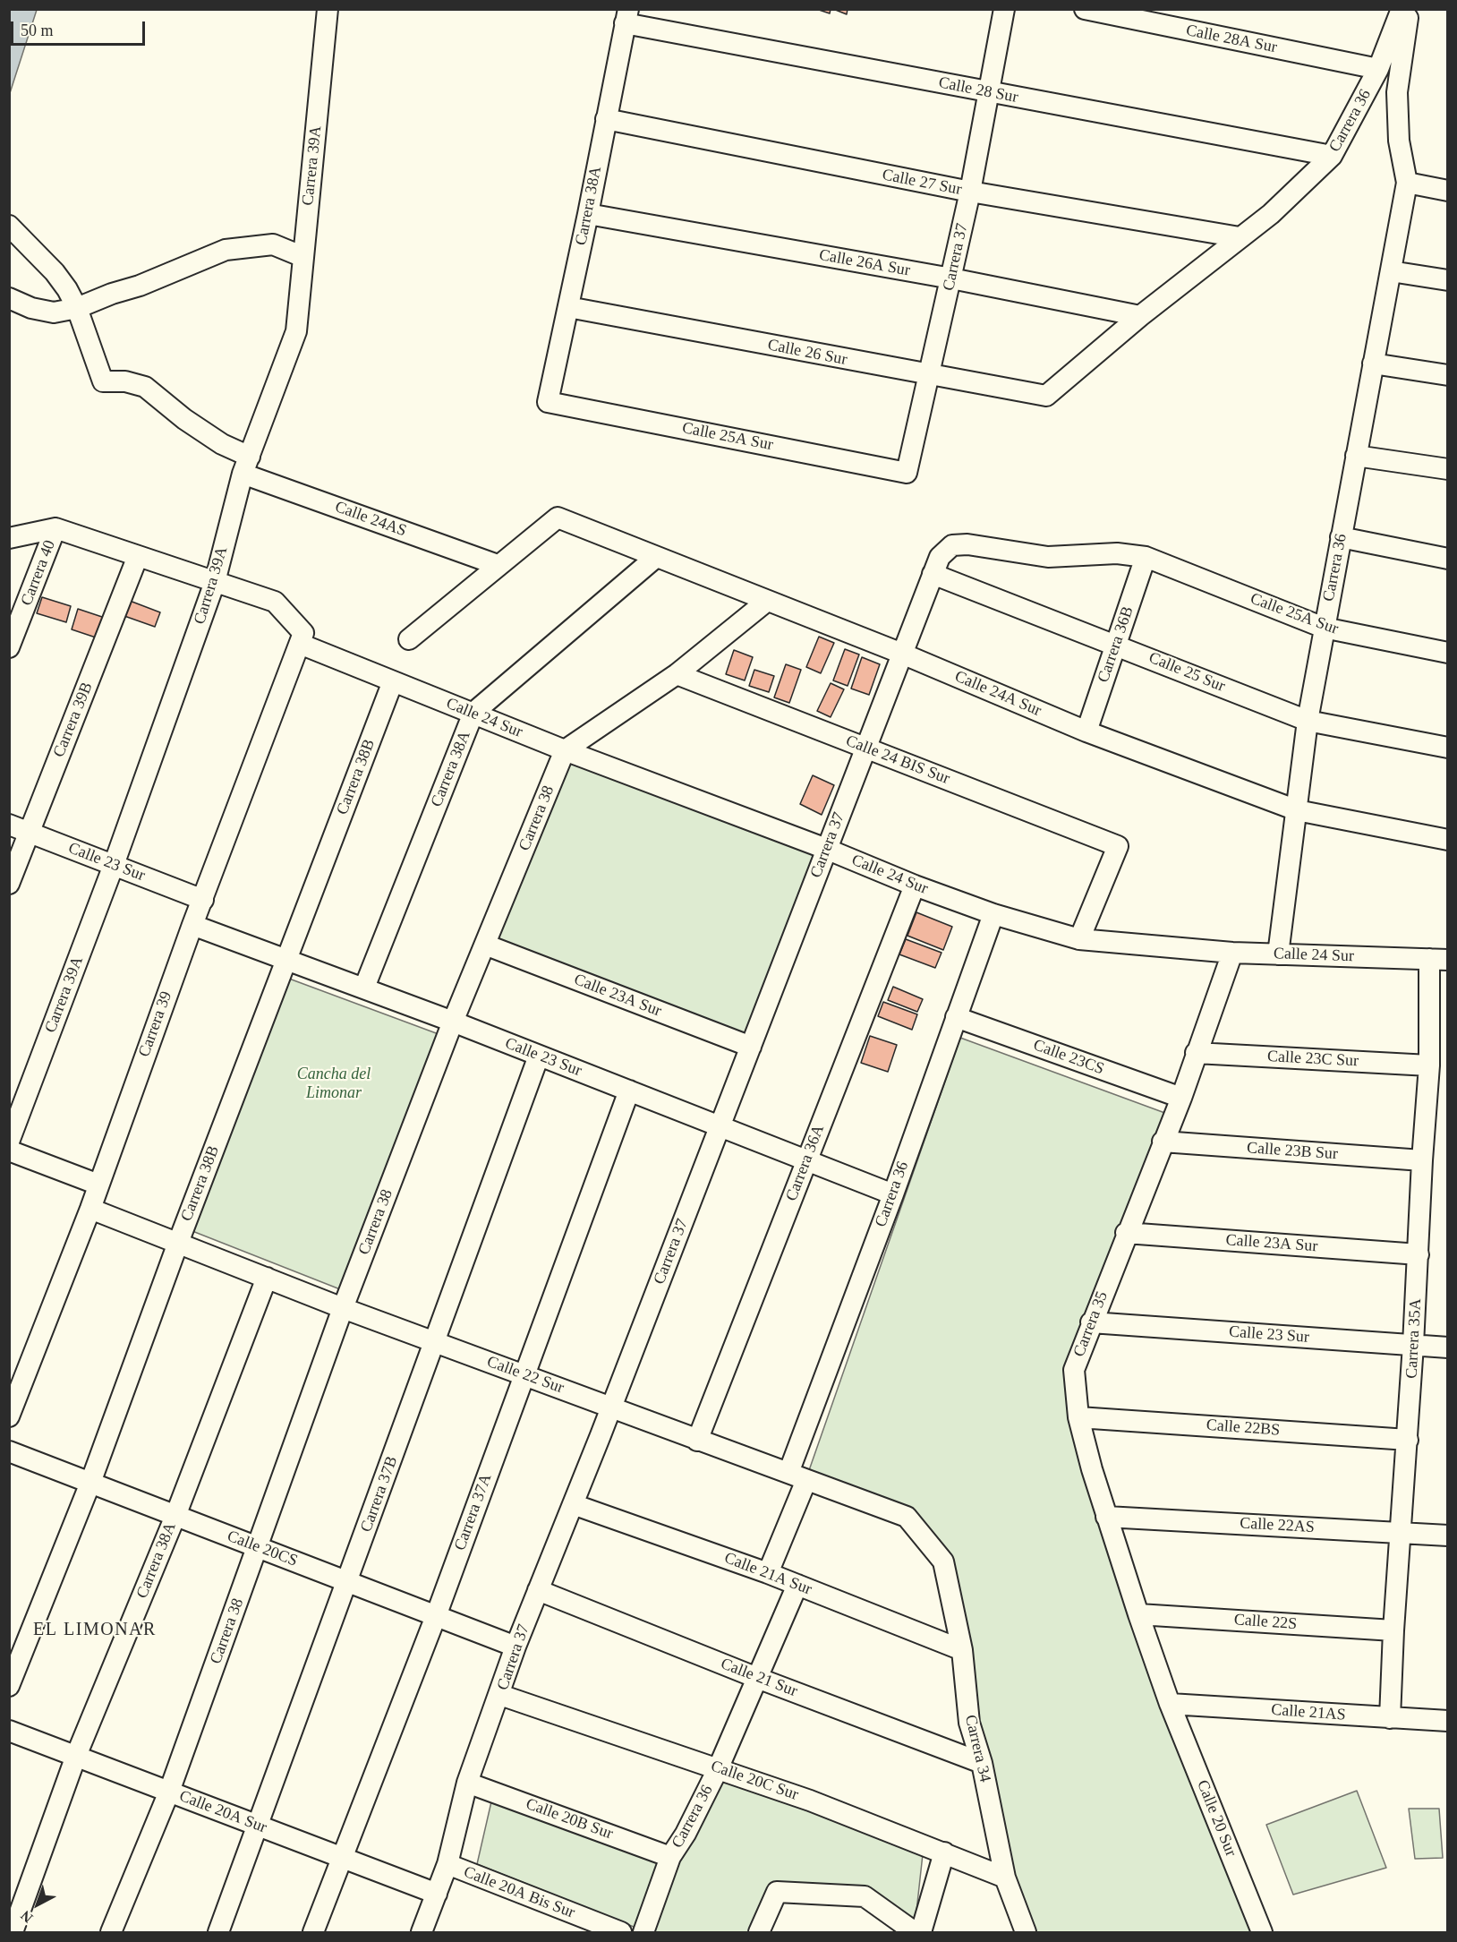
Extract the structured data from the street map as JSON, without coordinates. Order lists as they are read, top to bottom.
{
  "streets": {
    "street": [
      "Calle 28A Sur",
      "Calle 28 Sur",
      "Carrera 36",
      "Carrera 39A",
      "Calle 27 Sur",
      "Carrera 38A",
      "Carrera 37",
      "Calle 26A Sur",
      "Calle 26 Sur",
      "Calle 25A Sur",
      "Calle 24AS",
      "Carrera 40",
      "Carrera 36B",
      "Calle 25 Sur",
      "Calle 24A Sur",
      "Calle 24 Sur",
      "Carrera 39B",
      "Calle 24 BIS Sur",
      "Carrera 38B",
      "Carrera 38",
      "Calle 23 Sur",
      "Calle 23A Sur",
      "Carrera 39",
      "Calle 23CS",
      "Calle 23C Sur",
      "Calle 23B Sur",
      "Carrera 36A",
      "Carrera 35",
      "Carrera 35A",
      "Calle 22 Sur",
      "Calle 22BS",
      "Carrera 37B",
      "Carrera 37A",
      "Calle 22AS",
      "Calle 20CS",
      "Calle 21A Sur",
      "Calle 22S",
      "Calle 21 Sur",
      "Calle 21AS",
      "Carrera 34",
      "Calle 20C Sur",
      "Calle 20A Sur",
      "Calle 20 Sur",
      "Calle 20B Sur",
      "Calle 20A Bis Sur"
    ]
  },
  "crossings": [
    ["Calle 28A Sur", "Carrera 36"],
    ["Calle 28 Sur", "Carrera 36"],
    ["Calle 28 Sur", "Carrera 38A"],
    ["Calle 28 Sur", "Carrera 37"],
    ["Carrera 36", "Calle 27 Sur"],
    ["Carrera 36", "Calle 26A Sur"],
    ["Carrera 36", "Calle 26 Sur"],
    ["Carrera 36", "Calle 25A Sur"],
    ["Carrera 36", "Calle 25 Sur"],
    ["Carrera 36", "Calle 24A Sur"],
    ["Carrera 36", "Calle 24 Sur"],
    ["Carrera 36", "Calle 23 Sur"],
    ["Carrera 36", "Calle 23CS"],
    ["Carrera 36", "Calle 22 Sur"],
    ["Carrera 36", "Calle 21A Sur"],
    ["Carrera 36", "Calle 21 Sur"],
    ["Carrera 36", "Calle 20C Sur"],
    ["Carrera 36", "Calle 20B Sur"],
    ["Carrera 39A", "Calle 24AS"],
    ["Carrera 39A", "Calle 24 Sur"],
    ["Carrera 39A", "Calle 23 Sur"],
    ["Calle 27 Sur", "Carrera 38A"],
    ["Calle 27 Sur", "Carrera 37"],
    ["Carrera 38A", "Calle 26A Sur"],
    ["Carrera 38A", "Calle 26 Sur"],
    ["Carrera 38A", "Calle 25A Sur"],
    ["Carrera 38A", "Calle 24A Sur"],
    ["Carrera 38A", "Calle 24 Sur"],
    ["Carrera 38A", "Calle 23 Sur"],
    ["Carrera 38A", "Calle 22 Sur"],
    ["Carrera 38A", "Calle 20CS"],
    ["Carrera 38A", "Calle 20A Sur"],
    ["Carrera 37", "Calle 26A Sur"],
    ["Carrera 37", "Calle 26 Sur"],
    ["Carrera 37", "Calle 25A Sur"],
    ["Carrera 37", "Calle 25 Sur"],
    ["Carrera 37", "Calle 24A Sur"],
    ["Carrera 37", "Calle 24 Sur"],
    ["Carrera 37", "Calle 24 BIS Sur"],
    ["Carrera 37", "Calle 23 Sur"],
    ["Carrera 37", "Calle 23A Sur"],
    ["Carrera 37", "Calle 22 Sur"],
    ["Carrera 37", "Calle 20CS"],
    ["Carrera 37", "Calle 21A Sur"],
    ["Carrera 37", "Calle 21 Sur"],
    ["Carrera 37", "Calle 20C Sur"],
    ["Carrera 37", "Calle 20A Sur"],
    ["Carrera 37", "Calle 20B Sur"],
    ["Carrera 37", "Calle 20A Bis Sur"],
    ["Calle 25A Sur", "Carrera 36B"],
    ["Calle 25A Sur", "Calle 25 Sur"],
    ["Calle 24AS", "Calle 24A Sur"],
    ["Carrera 40", "Calle 24 Sur"],
    ["Carrera 36B", "Calle 25 Sur"],
    ["Carrera 36B", "Calle 24A Sur"],
    ["Calle 24 Sur", "Carrera 39B"],
    ["Calle 24 Sur", "Calle 24 BIS Sur"],
    ["Calle 24 Sur", "Carrera 38B"],
    ["Calle 24 Sur", "Carrera 38"],
    ["Calle 24 Sur", "Carrera 39"],
    ["Calle 24 Sur", "Carrera 36A"],
    ["Calle 24 Sur", "Carrera 35"],
    ["Calle 24 Sur", "Carrera 35A"],
    ["Carrera 39B", "Calle 23 Sur"],
    ["Carrera 38B", "Calle 23 Sur"],
    ["Carrera 38B", "Calle 22 Sur"],
    ["Carrera 38B", "Calle 20CS"],
    ["Carrera 38", "Calle 23 Sur"],
    ["Carrera 38", "Calle 23A Sur"],
    ["Carrera 38", "Calle 22 Sur"],
    ["Carrera 38", "Calle 20CS"],
    ["Carrera 38", "Calle 20A Sur"],
    ["Calle 23 Sur", "Carrera 39"],
    ["Calle 23 Sur", "Carrera 36A"],
    ["Calle 23 Sur", "Carrera 35"],
    ["Calle 23 Sur", "Carrera 35A"],
    ["Calle 23 Sur", "Carrera 37B"],
    ["Calle 23 Sur", "Carrera 37A"],
    ["Calle 23A Sur", "Carrera 35"],
    ["Calle 23A Sur", "Carrera 35A"],
    ["Carrera 39", "Calle 22 Sur"],
    ["Calle 23CS", "Carrera 35"],
    ["Calle 23C Sur", "Carrera 35"],
    ["Calle 23C Sur", "Carrera 35A"],
    ["Calle 23B Sur", "Carrera 35"],
    ["Calle 23B Sur", "Carrera 35A"],
    ["Carrera 36A", "Calle 22 Sur"],
    ["Carrera 35", "Calle 22BS"],
    ["Carrera 35", "Calle 22AS"],
    ["Carrera 35", "Calle 22S"],
    ["Carrera 35", "Calle 21AS"],
    ["Carrera 35", "Calle 20 Sur"],
    ["Carrera 35A", "Calle 22BS"],
    ["Carrera 35A", "Calle 22AS"],
    ["Carrera 35A", "Calle 22S"],
    ["Carrera 35A", "Calle 21AS"],
    ["Calle 22 Sur", "Carrera 37B"],
    ["Calle 22 Sur", "Carrera 37A"],
    ["Calle 22 Sur", "Carrera 34"],
    ["Carrera 37B", "Calle 20CS"],
    ["Carrera 37B", "Calle 20A Sur"],
    ["Carrera 37A", "Calle 20CS"],
    ["Carrera 37A", "Calle 20A Sur"],
    ["Calle 21A Sur", "Carrera 34"],
    ["Calle 21 Sur", "Carrera 34"],
    ["Calle 21AS", "Calle 20 Sur"],
    ["Carrera 34", "Calle 20C Sur"]
  ],
  "districts": ["EL LIMONAR"],
  "parks": ["Cancha del Limonar"],
  "scale_bar": "50 m",
  "north": "bottom left"
}
